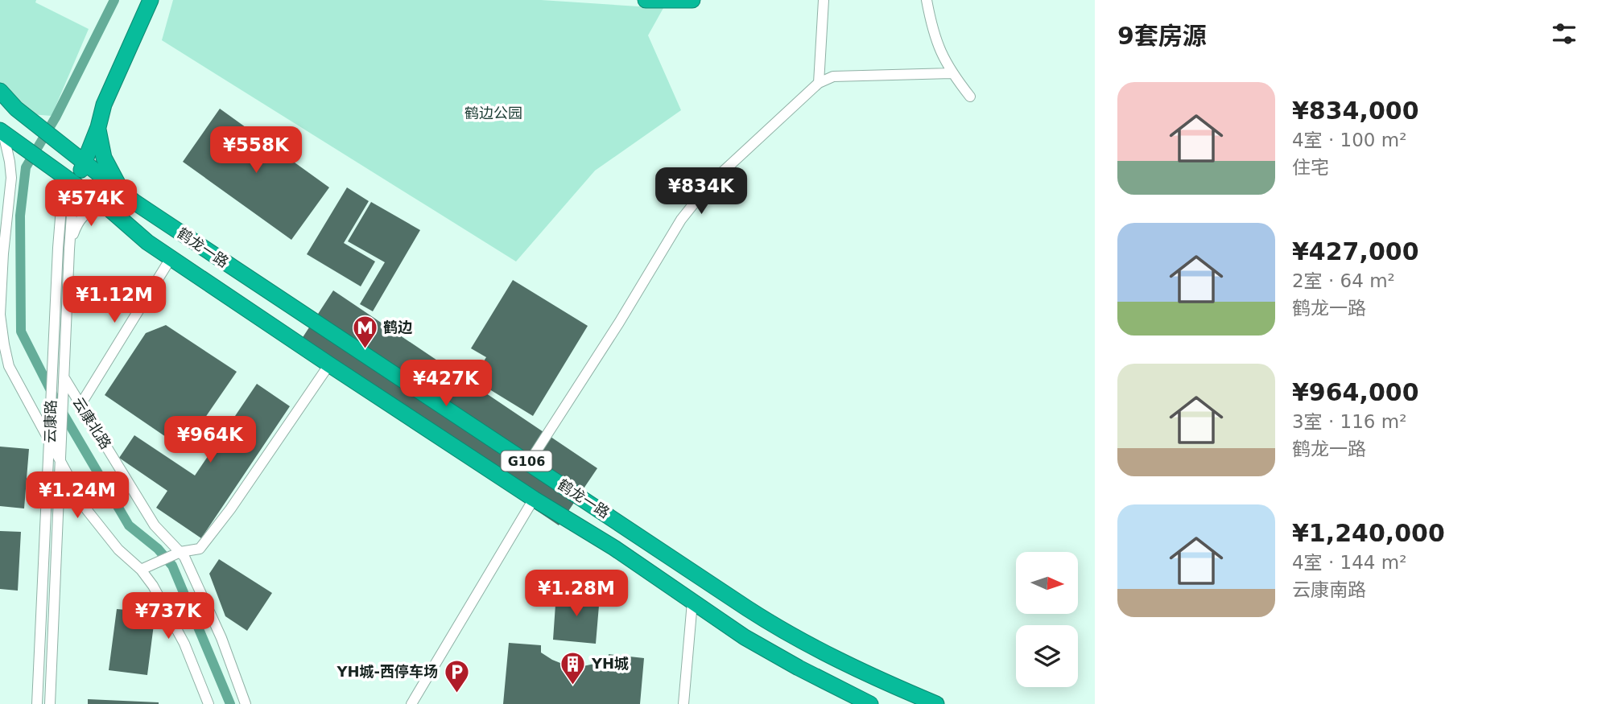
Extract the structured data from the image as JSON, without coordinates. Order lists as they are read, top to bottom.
{
  "streets": {
    "highway": ["鹤龙一路", "G106"],
    "street": ["云康路", "云康北路"]
  },
  "crossings": [
    ["鹤龙一路", "云康路"],
    ["鹤龙一路", "G106"],
    ["云康路", "云康北路"]
  ],
  "parks": ["鹤边公园"],
  "places": {
    "metro station": ["鹤边"],
    "building": ["YH城"],
    "parking": ["YH城-西停车场"]
  },
  "north": "right",
  "page": {
    "heading": "9套房源",
    "list": [
      {
        "name": "¥834,000",
        "note": "4室 · 100 m² · 住宅"
      },
      {
        "name": "¥427,000",
        "note": "2室 · 64 m² · 鹤龙一路"
      },
      {
        "name": "¥964,000",
        "note": "3室 · 116 m² · 鹤龙一路"
      },
      {
        "name": "¥1,240,000",
        "note": "4室 · 144 m² · 云康南路"
      }
    ],
    "price": [
      "¥558K",
      "¥834K",
      "¥574K",
      "¥1.12M",
      "¥427K",
      "¥964K",
      "¥1.24M",
      "¥1.28M",
      "¥737K"
    ]
  }
}
